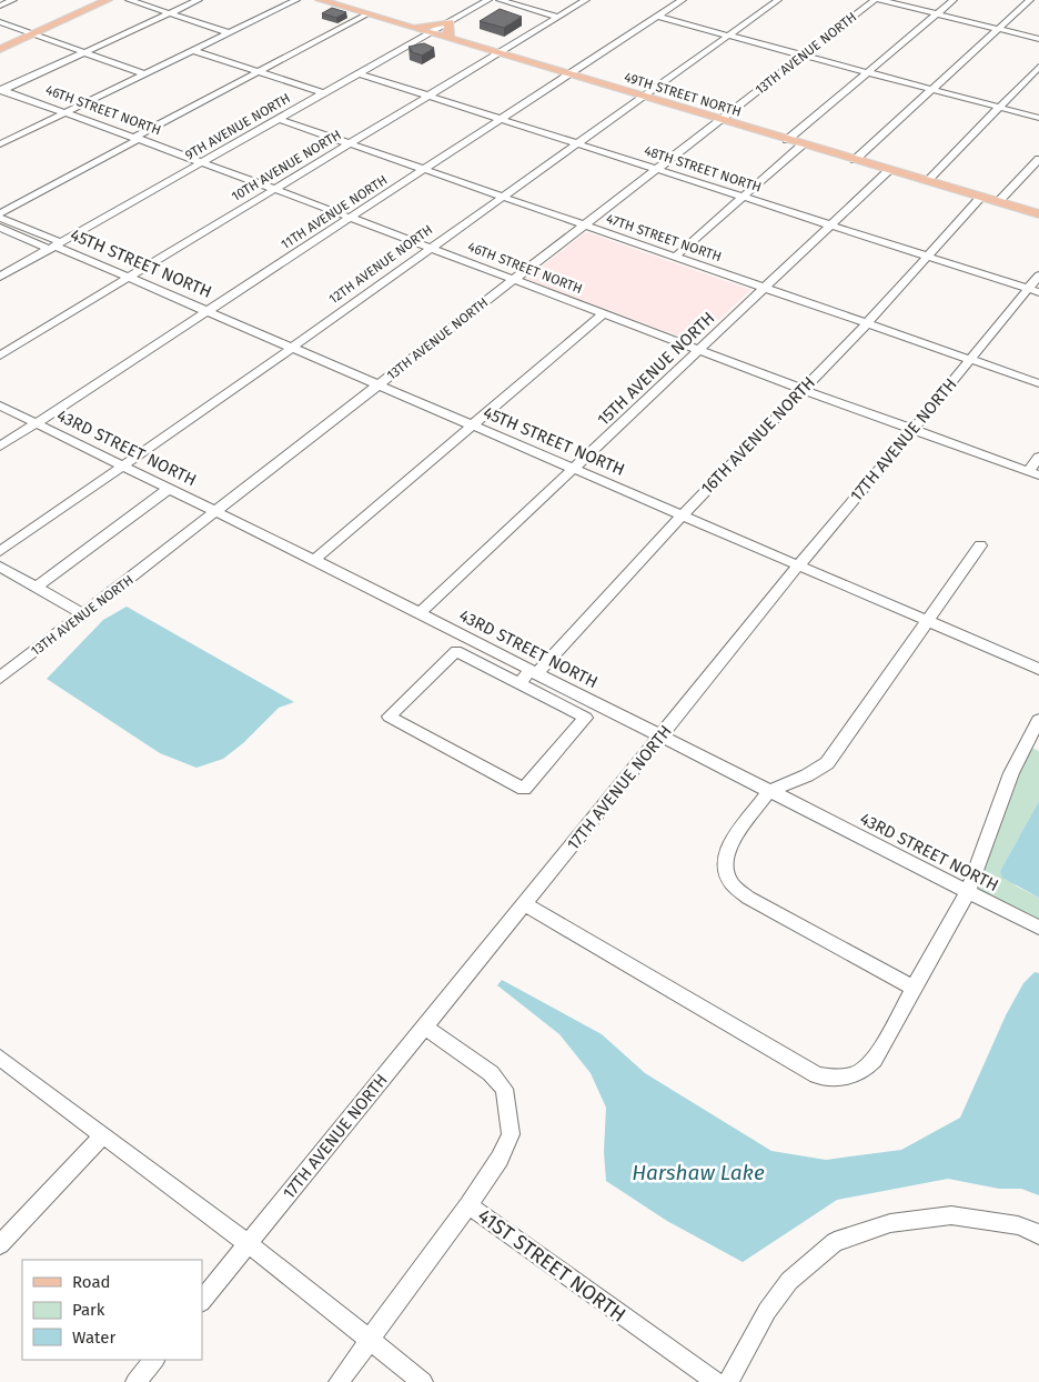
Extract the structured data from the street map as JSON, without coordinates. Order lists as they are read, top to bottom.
{
  "streets": {
    "main road": ["49TH STREET NORTH"],
    "street": [
      "13TH AVENUE NORTH",
      "46TH STREET NORTH",
      "9TH AVENUE NORTH",
      "10TH AVENUE NORTH",
      "48TH STREET NORTH",
      "11TH AVENUE NORTH",
      "47TH STREET NORTH",
      "45TH STREET NORTH",
      "12TH AVENUE NORTH",
      "15TH AVENUE NORTH",
      "16TH AVENUE NORTH",
      "17TH AVENUE NORTH",
      "43RD STREET NORTH",
      "41ST STREET NORTH"
    ]
  },
  "crossings": [
    ["13TH AVENUE NORTH", "49TH STREET NORTH"],
    ["13TH AVENUE NORTH", "46TH STREET NORTH"],
    ["13TH AVENUE NORTH", "48TH STREET NORTH"],
    ["13TH AVENUE NORTH", "47TH STREET NORTH"],
    ["13TH AVENUE NORTH", "45TH STREET NORTH"],
    ["13TH AVENUE NORTH", "43RD STREET NORTH"],
    ["49TH STREET NORTH", "9TH AVENUE NORTH"],
    ["49TH STREET NORTH", "10TH AVENUE NORTH"],
    ["49TH STREET NORTH", "11TH AVENUE NORTH"],
    ["49TH STREET NORTH", "12TH AVENUE NORTH"],
    ["49TH STREET NORTH", "15TH AVENUE NORTH"],
    ["49TH STREET NORTH", "16TH AVENUE NORTH"],
    ["46TH STREET NORTH", "9TH AVENUE NORTH"],
    ["46TH STREET NORTH", "10TH AVENUE NORTH"],
    ["46TH STREET NORTH", "11TH AVENUE NORTH"],
    ["46TH STREET NORTH", "12TH AVENUE NORTH"],
    ["46TH STREET NORTH", "15TH AVENUE NORTH"],
    ["46TH STREET NORTH", "16TH AVENUE NORTH"],
    ["46TH STREET NORTH", "17TH AVENUE NORTH"],
    ["9TH AVENUE NORTH", "48TH STREET NORTH"],
    ["9TH AVENUE NORTH", "47TH STREET NORTH"],
    ["9TH AVENUE NORTH", "45TH STREET NORTH"],
    ["10TH AVENUE NORTH", "48TH STREET NORTH"],
    ["10TH AVENUE NORTH", "47TH STREET NORTH"],
    ["10TH AVENUE NORTH", "45TH STREET NORTH"],
    ["48TH STREET NORTH", "11TH AVENUE NORTH"],
    ["48TH STREET NORTH", "12TH AVENUE NORTH"],
    ["48TH STREET NORTH", "15TH AVENUE NORTH"],
    ["48TH STREET NORTH", "16TH AVENUE NORTH"],
    ["48TH STREET NORTH", "17TH AVENUE NORTH"],
    ["11TH AVENUE NORTH", "47TH STREET NORTH"],
    ["11TH AVENUE NORTH", "45TH STREET NORTH"],
    ["11TH AVENUE NORTH", "43RD STREET NORTH"],
    ["47TH STREET NORTH", "12TH AVENUE NORTH"],
    ["47TH STREET NORTH", "15TH AVENUE NORTH"],
    ["47TH STREET NORTH", "16TH AVENUE NORTH"],
    ["47TH STREET NORTH", "17TH AVENUE NORTH"],
    ["45TH STREET NORTH", "12TH AVENUE NORTH"],
    ["45TH STREET NORTH", "15TH AVENUE NORTH"],
    ["45TH STREET NORTH", "16TH AVENUE NORTH"],
    ["45TH STREET NORTH", "17TH AVENUE NORTH"],
    ["12TH AVENUE NORTH", "43RD STREET NORTH"],
    ["15TH AVENUE NORTH", "43RD STREET NORTH"],
    ["16TH AVENUE NORTH", "43RD STREET NORTH"],
    ["17TH AVENUE NORTH", "43RD STREET NORTH"],
    ["17TH AVENUE NORTH", "41ST STREET NORTH"]
  ],
  "water": ["Harshaw Lake"],
  "legend": ["Road", "Park", "Water"]
}
